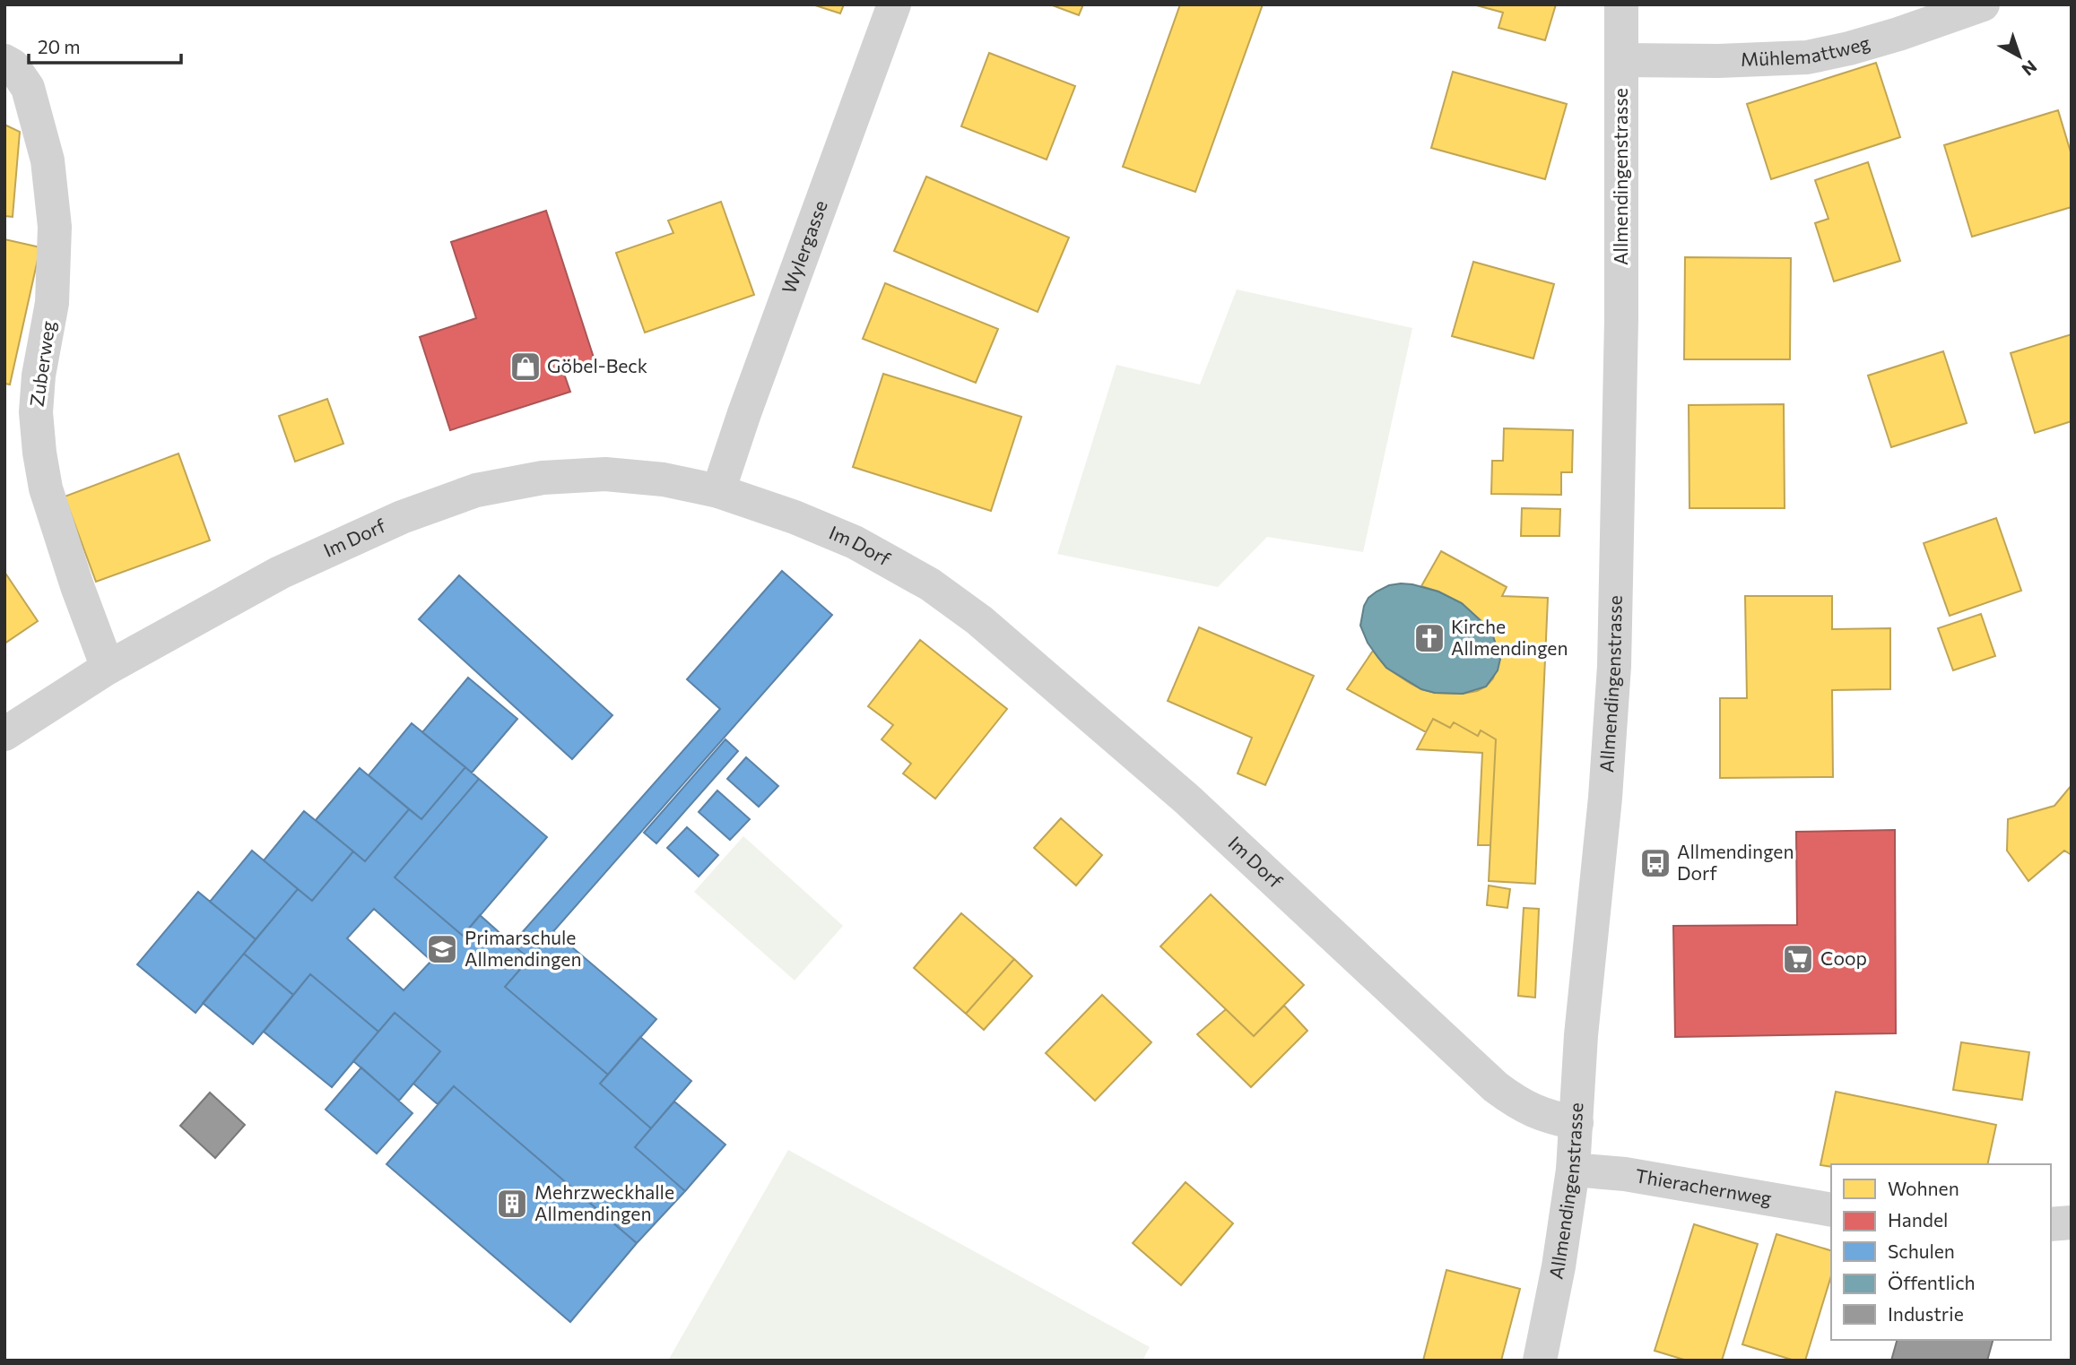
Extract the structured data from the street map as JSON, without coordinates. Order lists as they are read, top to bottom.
{
  "streets": {
    "street": [
      "Mühlemattweg",
      "Allmendingenstrasse",
      "Wylergasse",
      "Zuberweg",
      "Im Dorf",
      "Thierachernweg"
    ]
  },
  "crossings": [
    ["Mühlemattweg", "Allmendingenstrasse"],
    ["Allmendingenstrasse", "Im Dorf"],
    ["Allmendingenstrasse", "Thierachernweg"],
    ["Wylergasse", "Im Dorf"],
    ["Zuberweg", "Im Dorf"]
  ],
  "places": {
    "shop": ["Göbel-Beck"],
    "church": ["Kirche Allmendingen"],
    "bus stop": ["Allmendingen Dorf"],
    "school or university": ["Primarschule Allmendingen"],
    "supermarket": ["Coop"],
    "building": ["Mehrzweckhalle Allmendingen"]
  },
  "legend": [
    "Wohnen",
    "Handel",
    "Schulen",
    "Öffentlich",
    "Industrie"
  ],
  "scale_bar": "20 m",
  "north": "bottom right"
}
